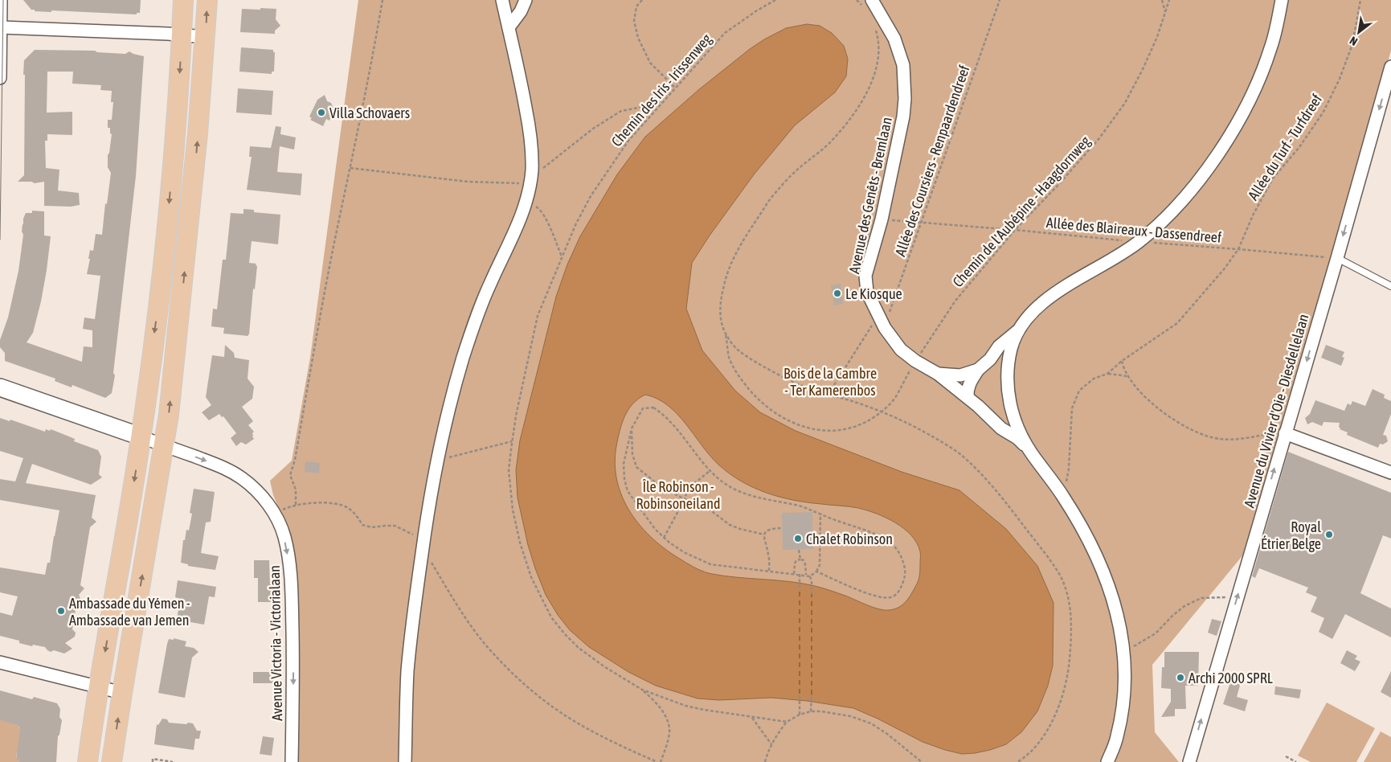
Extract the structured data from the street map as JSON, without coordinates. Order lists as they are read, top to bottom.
{
  "streets": {
    "street": ["Avenue des Genêts - Bremlaan", "Avenue du Vivier d'Oie - Diesdellelaan", "Avenue Victoria - Victorialaan"],
    "path": [
      "Chemin des Iris - Irissenweg",
      "Allée du Turf - Turfdreef",
      "Allée des Coursiers - Renpaardendreef",
      "Chemin de l'Aubépine - Haagdornweg",
      "Allée des Blaireaux - Dassendreef"
    ]
  },
  "crossings": [
    ["Allée du Turf - Turfdreef", "Allée des Blaireaux - Dassendreef"],
    ["Allée des Coursiers - Renpaardendreef", "Avenue des Genêts - Bremlaan"],
    ["Allée des Coursiers - Renpaardendreef", "Allée des Blaireaux - Dassendreef"],
    ["Avenue des Genêts - Bremlaan", "Chemin de l'Aubépine - Haagdornweg"],
    ["Avenue des Genêts - Bremlaan", "Allée des Blaireaux - Dassendreef"],
    ["Chemin de l'Aubépine - Haagdornweg", "Allée des Blaireaux - Dassendreef"],
    ["Allée des Blaireaux - Dassendreef", "Avenue du Vivier d'Oie - Diesdellelaan"]
  ],
  "one_way": ["Avenue Victoria - Victorialaan"],
  "parks": ["Bois de la Cambre - Ter Kamerenbos", "Île Robinson - Robinsoneiland"],
  "places": [
    "Villa Schovaers",
    "Le Kiosque",
    "Royal Étrier Belge",
    "Chalet Robinson",
    "Ambassade du Yémen - Ambassade van Jemen",
    "Archi 2000 SPRL"
  ],
  "north": "bottom left"
}
